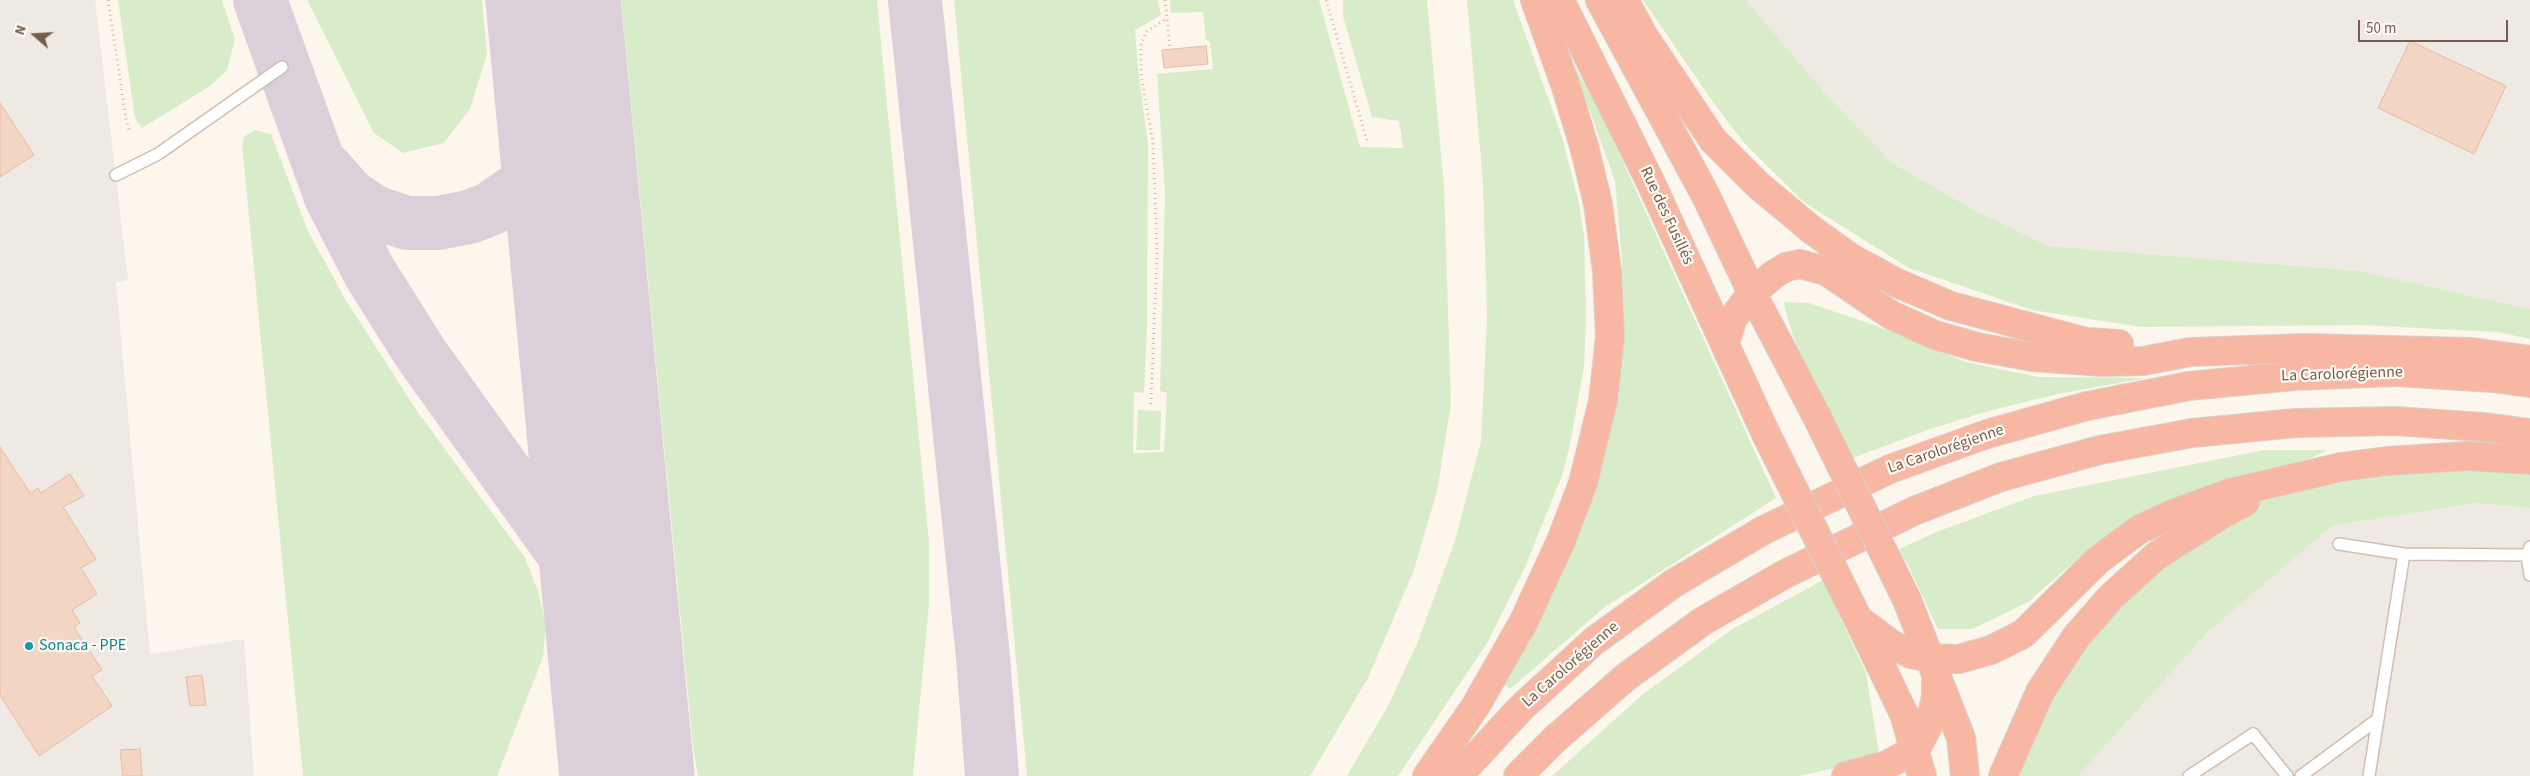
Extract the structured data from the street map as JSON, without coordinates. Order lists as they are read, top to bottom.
{
  "streets": {
    "highway": ["Rue des Fusillés", "La Carolorégienne"]
  },
  "places": ["Sonaca - PPE"],
  "scale_bar": "50 m",
  "north": "left"
}
